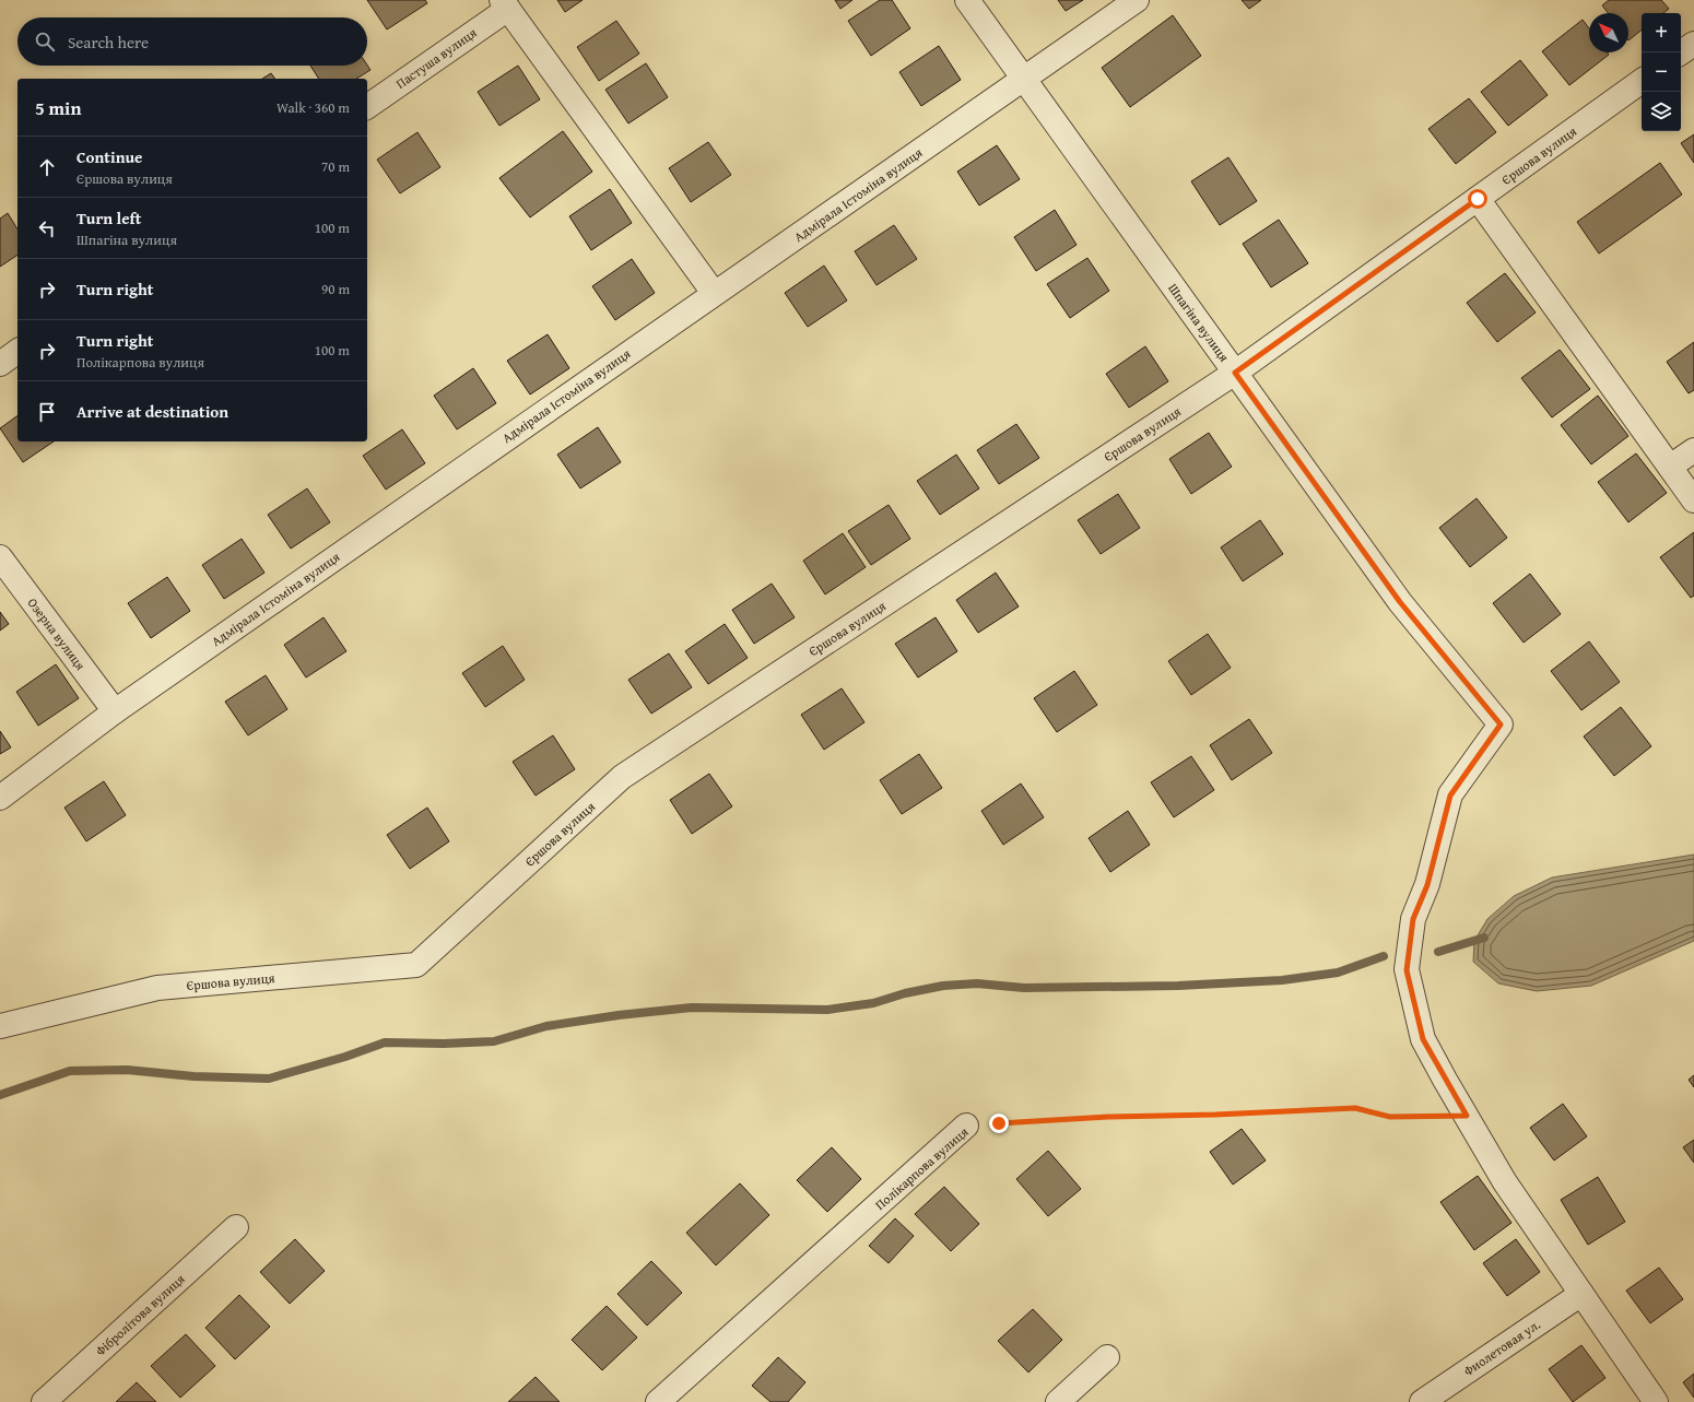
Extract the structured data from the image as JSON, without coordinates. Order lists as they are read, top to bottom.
{
  "streets": {
    "street": [
      "Пастуша вулиця",
      "Єршова вулиця",
      "Адмірала Істоміна вулиця",
      "Шпагіна вулиця",
      "Озерна вулиця",
      "Полікарпова вулиця",
      "Фібролітова вулиця",
      "Фиолетовая ул."
    ]
  },
  "crossings": [
    ["Єршова вулиця", "Шпагіна вулиця"],
    ["Адмірала Істоміна вулиця", "Шпагіна вулиця"],
    ["Адмірала Істоміна вулиця", "Озерна вулиця"],
    ["Шпагіна вулиця", "Полікарпова вулиця"]
  ],
  "north": "top left",
  "page": {
    "map_buttons": ["+", "−"],
    "search": "Search here",
    "heading": ["5 min", "Walk · 360 m"],
    "list": [
      ["Continue", "Єршова вулиця", "70 m"],
      ["Turn left", "Шпагіна вулиця", "100 m"],
      ["Turn right", "90 m"],
      ["Turn right", "Полікарпова вулиця", "100 m"],
      "Arrive at destination"
    ]
  }
}
